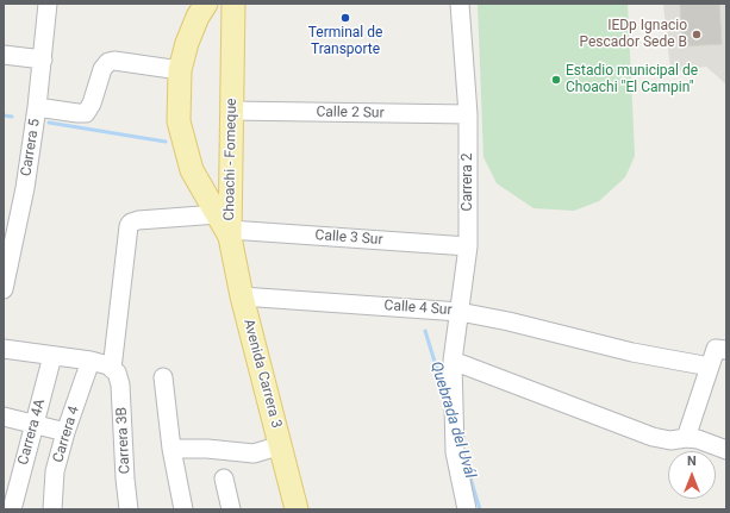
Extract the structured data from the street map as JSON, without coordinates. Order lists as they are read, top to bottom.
{
  "streets": {
    "main road": ["Choachi - Fomeque", "Avenida Carrera 3"],
    "street": [
      "Calle 2 Sur",
      "Carrera 5",
      "Carrera 2",
      "Calle 3 Sur",
      "Calle 4 Sur",
      "Carrera 4A",
      "Carrera 4",
      "Carrera 3B"
    ]
  },
  "crossings": [
    ["Calle 2 Sur", "Choachi - Fomeque"],
    ["Calle 2 Sur", "Carrera 2"],
    ["Choachi - Fomeque", "Calle 3 Sur"],
    ["Choachi - Fomeque", "Avenida Carrera 3"],
    ["Carrera 2", "Calle 3 Sur"],
    ["Carrera 2", "Calle 4 Sur"],
    ["Calle 3 Sur", "Avenida Carrera 3"],
    ["Calle 3 Sur", "Carrera 3B"],
    ["Calle 4 Sur", "Avenida Carrera 3"]
  ],
  "water": ["Quebrada del Uvál"],
  "places": ["Terminal de Transporte", "IEDp Ignacio Pescador Sede B", "Estadio municipal de Choachi \"El Campin\""],
  "north": "top"
}
